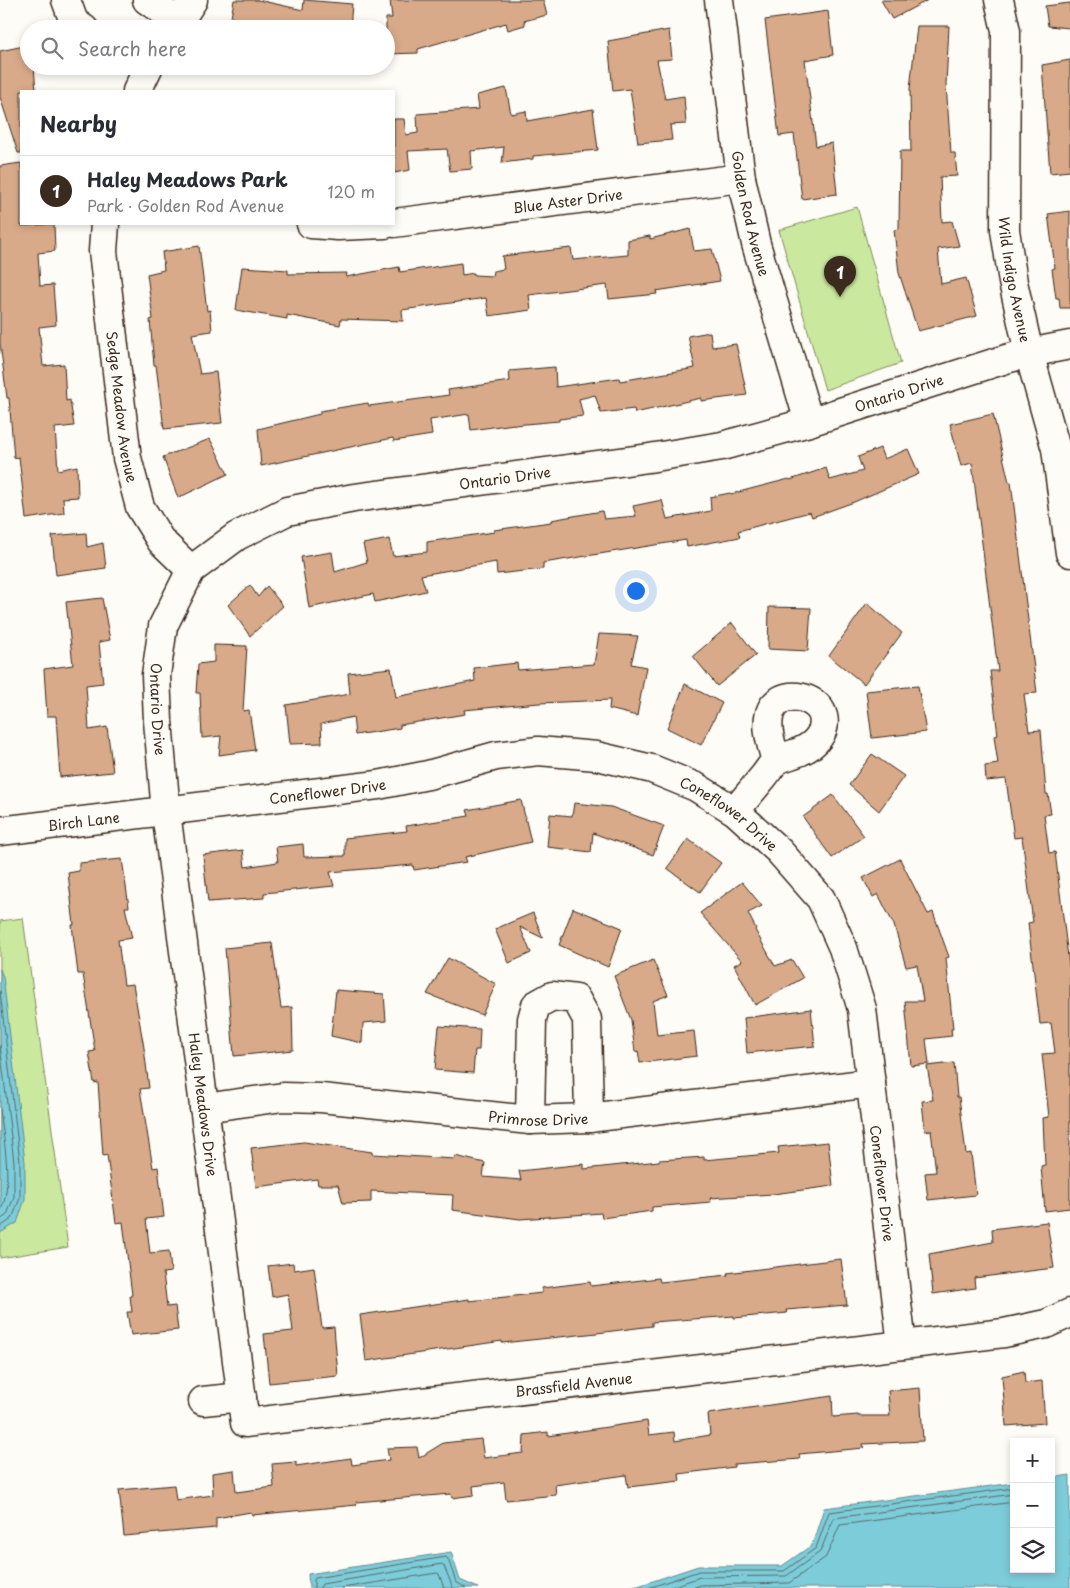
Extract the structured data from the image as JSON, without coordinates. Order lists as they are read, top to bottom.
{
  "streets": {
    "street": [
      "Blue Aster Drive",
      "Golden Rod Avenue",
      "Wild Indigo Avenue",
      "Ontario Drive",
      "Sedge Meadow Avenue",
      "Coneflower Drive",
      "Birch Lane",
      "Haley Meadows Drive",
      "Primrose Drive",
      "Brassfield Avenue"
    ]
  },
  "crossings": [
    ["Blue Aster Drive", "Golden Rod Avenue"],
    ["Golden Rod Avenue", "Ontario Drive"],
    ["Wild Indigo Avenue", "Ontario Drive"],
    ["Ontario Drive", "Sedge Meadow Avenue"],
    ["Ontario Drive", "Coneflower Drive"],
    ["Ontario Drive", "Birch Lane"],
    ["Ontario Drive", "Haley Meadows Drive"],
    ["Coneflower Drive", "Birch Lane"],
    ["Coneflower Drive", "Haley Meadows Drive"],
    ["Coneflower Drive", "Primrose Drive"],
    ["Coneflower Drive", "Brassfield Avenue"],
    ["Birch Lane", "Haley Meadows Drive"],
    ["Haley Meadows Drive", "Primrose Drive"],
    ["Haley Meadows Drive", "Brassfield Avenue"]
  ],
  "page": {
    "search": "Search here",
    "heading": "Nearby",
    "list": [
      {
        "mark": "1",
        "name": "Haley Meadows Park",
        "note": "Park · Golden Rod Avenue",
        "value": "120 m"
      }
    ],
    "pins": "1",
    "map_buttons": ["+", "−"]
  }
}
